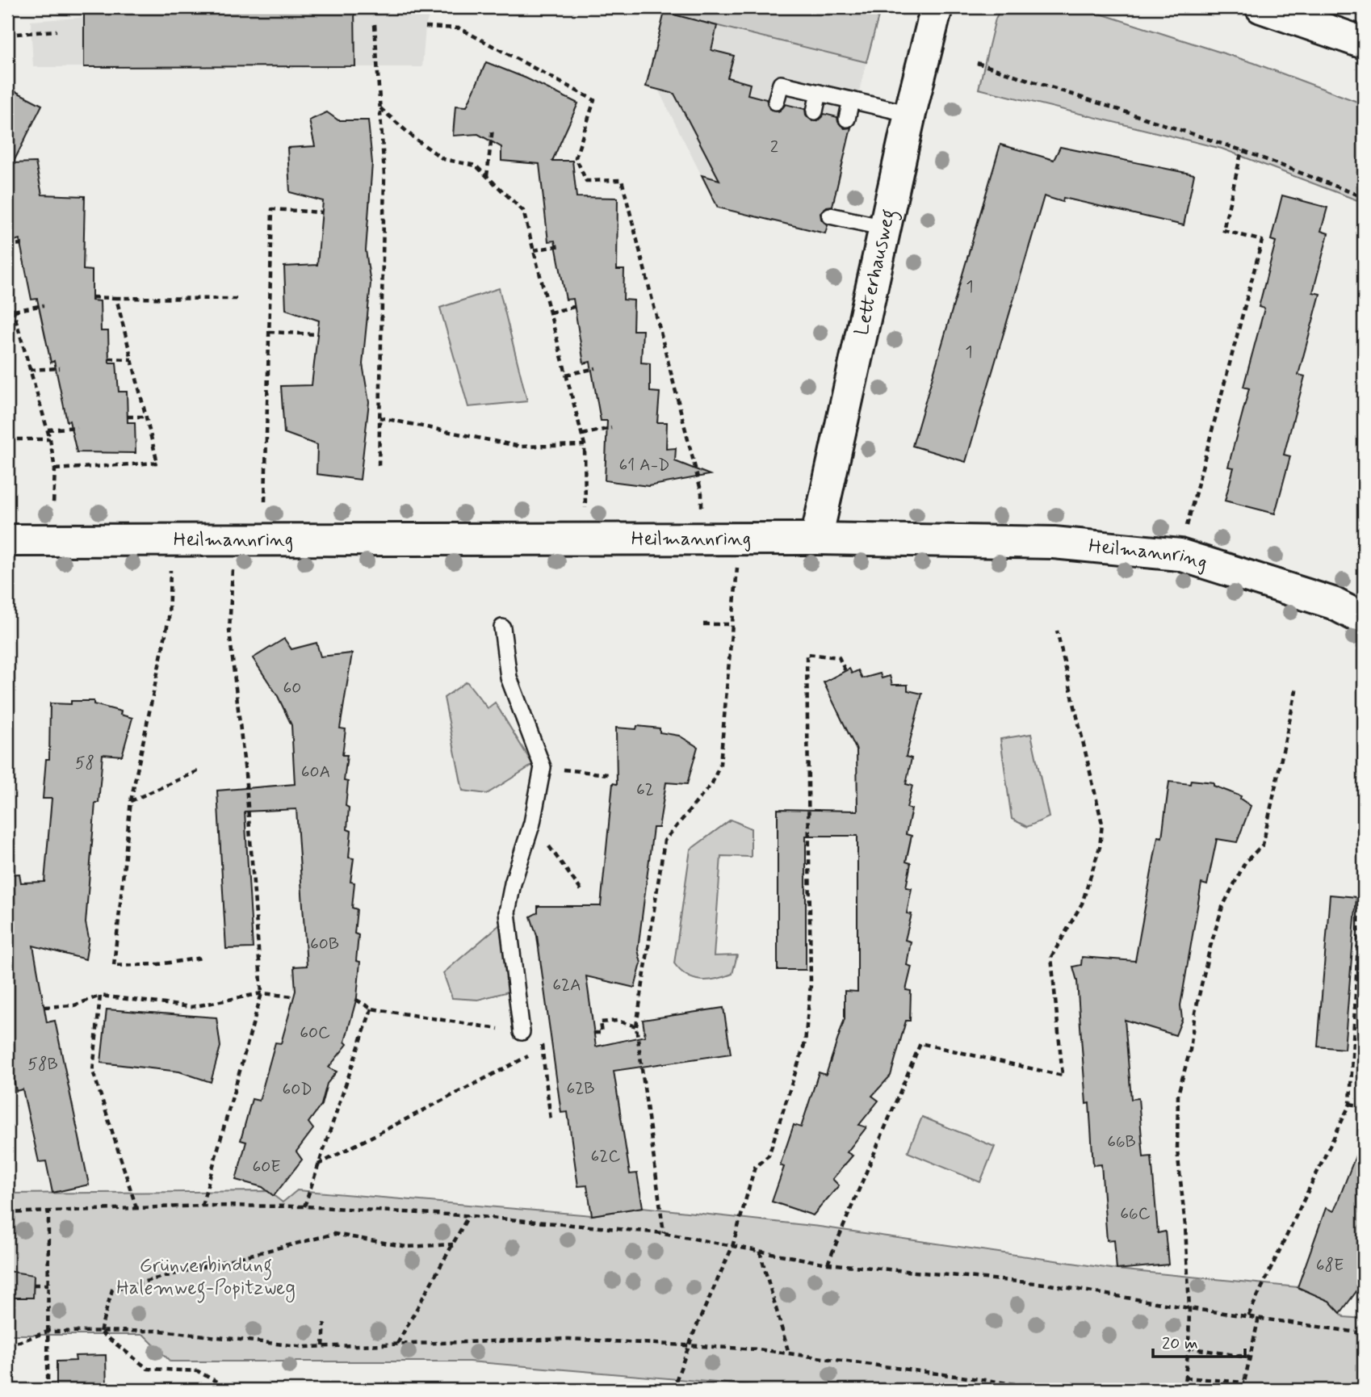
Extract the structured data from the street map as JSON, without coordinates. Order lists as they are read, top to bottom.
{
  "streets": {
    "street": ["Letterhausweg", "Heilmannring"]
  },
  "crossings": [
    ["Letterhausweg", "Heilmannring"]
  ],
  "parks": ["Grünverbindung Halemweg-Popitzweg"],
  "house_numbers": [
    "2",
    "1",
    "1",
    "61 A-D",
    "60",
    "58",
    "60A",
    "62",
    "60B",
    "62A",
    "60C",
    "58B",
    "62B",
    "60D",
    "66B",
    "62C",
    "60E",
    "66C",
    "68E"
  ],
  "scale_bar": "20 m"
}
